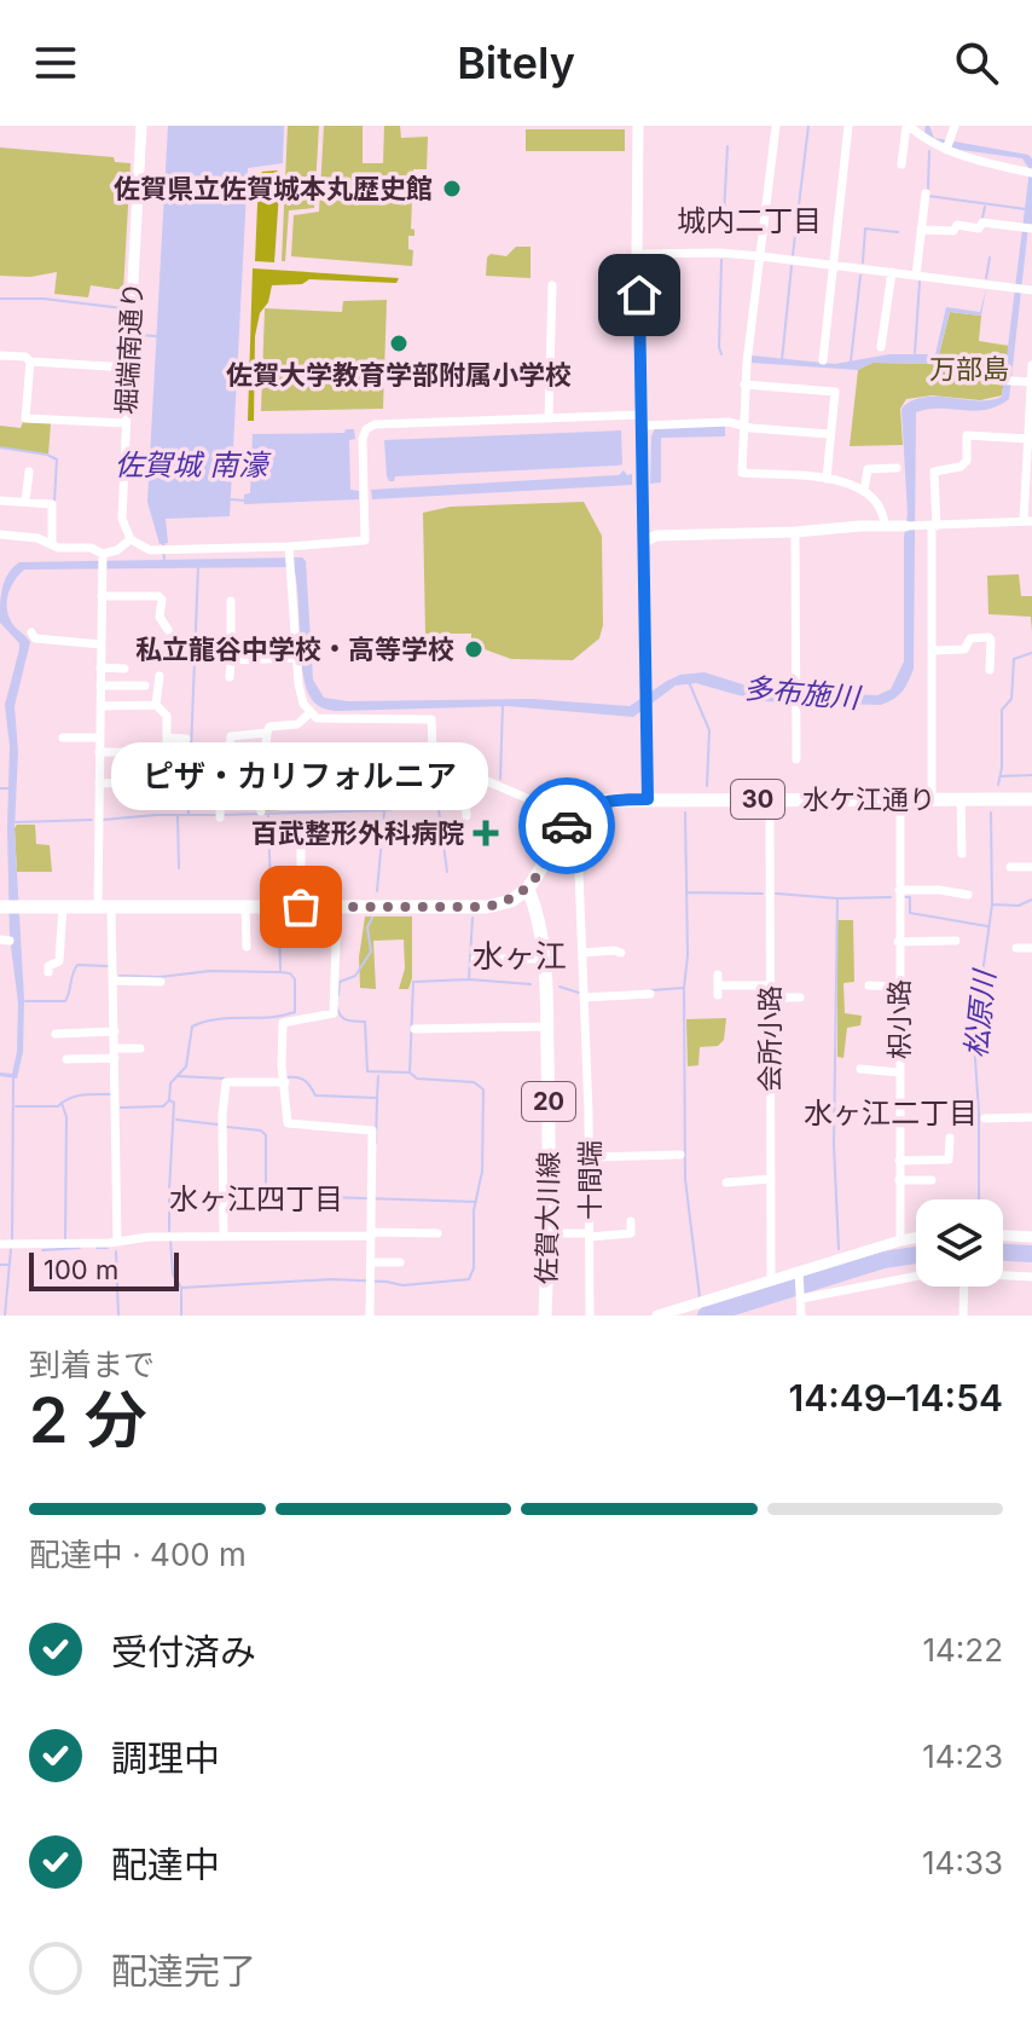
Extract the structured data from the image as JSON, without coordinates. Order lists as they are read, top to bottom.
{
  "streets": {
    "main road": [
      "30",
      "水ケ江通り",
      "20",
      "佐賀大川線"
    ],
    "street": [
      "堀端南通り",
      "枳小路",
      "会所小路",
      "十間端"
    ]
  },
  "crossings": [
    ["水ケ江通り", "枳小路"],
    ["水ケ江通り", "会所小路"],
    ["水ケ江通り", "十間端"]
  ],
  "districts": [
    "城内二丁目",
    "水ヶ江",
    "水ヶ江二丁目",
    "水ヶ江四丁目"
  ],
  "water": ["佐賀城 南濠", "多布施川", "松原川"],
  "parks": ["万部島"],
  "places": {
    "other": [
      "佐賀県立佐賀城本丸歴史館",
      "佐賀大学教育学部附属小学校",
      "私立龍谷中学校・高等学校",
      "ピザ・カリフォルニア"
    ],
    "health": ["百武整形外科病院"]
  },
  "scale_bar": "100 m",
  "page": {
    "header": "Bitely",
    "bubble": "ピザ・カリフォルニア",
    "scale": "100 m",
    "heading": ["2 分", "到着まで", "14:49–14:54"],
    "bar": "配達中 · 400 m",
    "list": [
      ["受付済み", "14:22"],
      ["調理中", "14:23"],
      ["配達中", "14:33"],
      "配達完了"
    ]
  }
}
